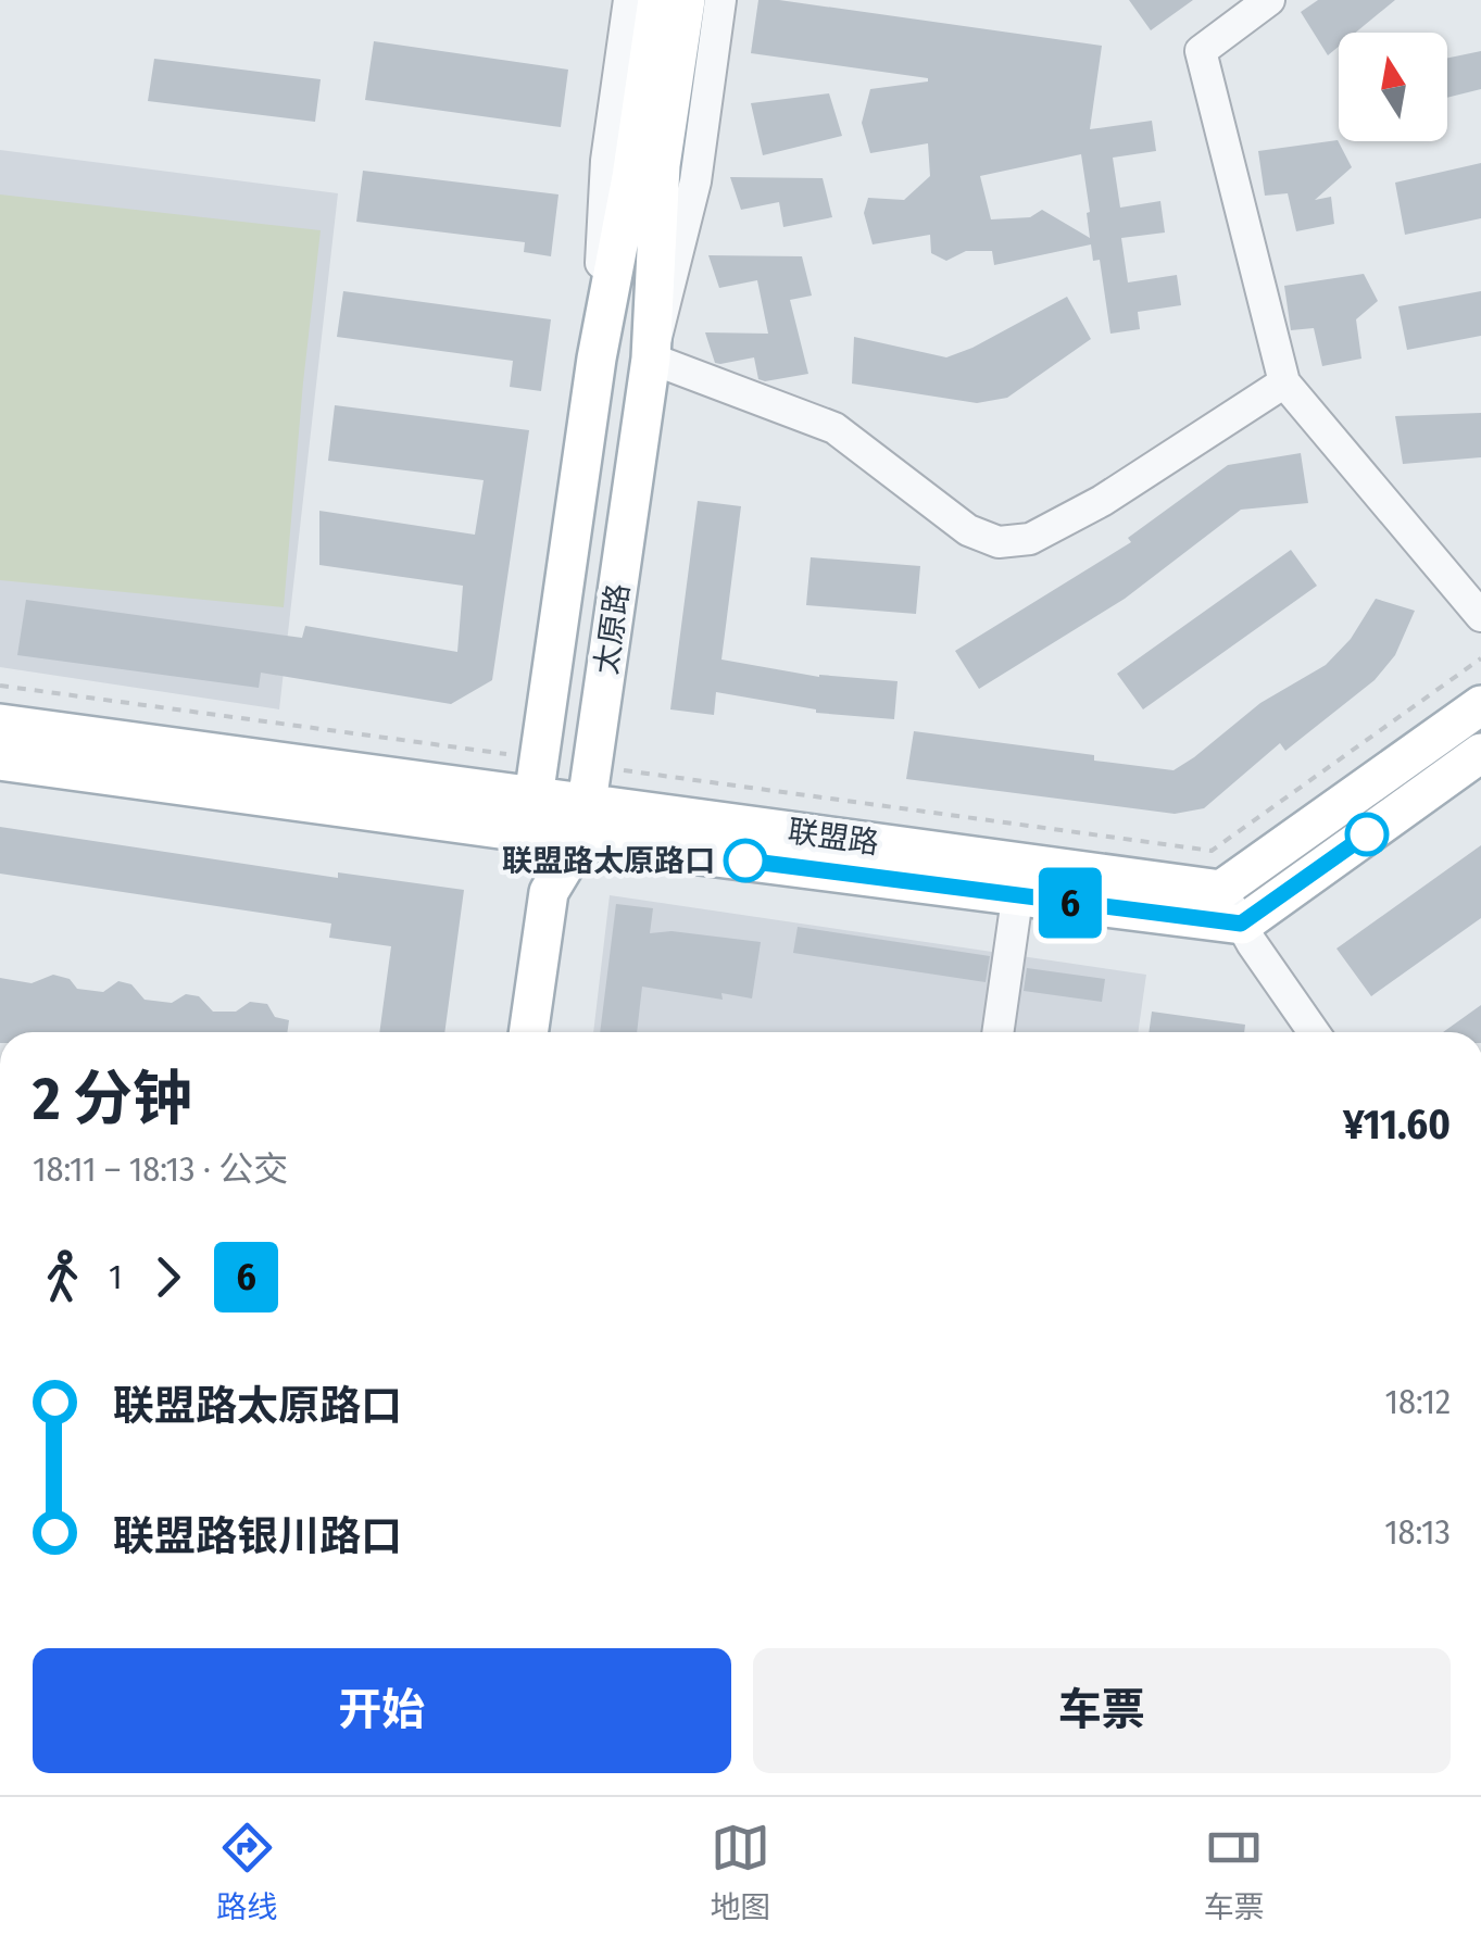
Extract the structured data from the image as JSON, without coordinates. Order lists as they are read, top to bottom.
{
  "streets": {
    "main road": ["太原路", "联盟路"]
  },
  "crossings": [
    ["太原路", "联盟路"]
  ],
  "places": ["联盟路太原路口"],
  "lines": ["bus line 6"],
  "north": "top",
  "page": {
    "on_map": "6",
    "heading": ["2 分钟", "18:11 – 18:13 · 公交", "¥11.60"],
    "legs": ["1", "6"],
    "list": [
      {
        "name": "联盟路太原路口",
        "value": "18:12"
      },
      {
        "name": "联盟路银川路口",
        "value": "18:13"
      }
    ],
    "buttons": ["开始", "车票"],
    "tabs": ["路线", "地图", "车票"]
  }
}
